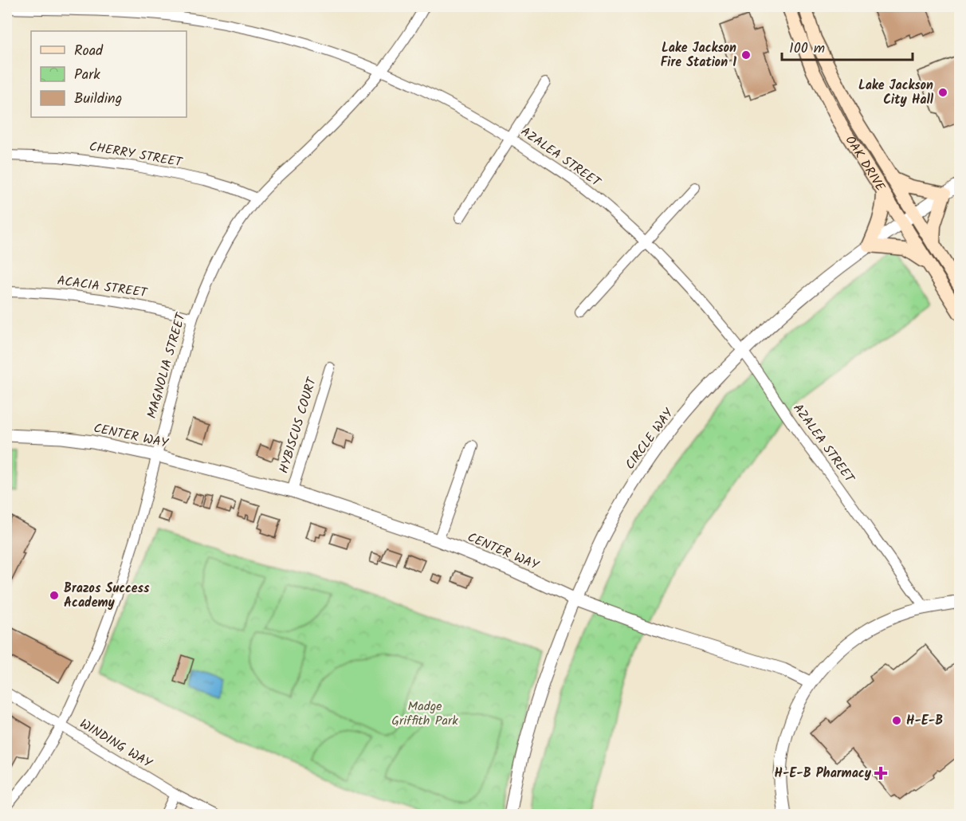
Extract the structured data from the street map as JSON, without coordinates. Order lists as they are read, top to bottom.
{
  "streets": {
    "main road": ["OAK DRIVE"],
    "street": [
      "CHERRY STREET",
      "AZALEA STREET",
      "ACACIA STREET",
      "MAGNOLIA STREET",
      "HYBISCUS COURT",
      "CENTER WAY",
      "CIRCLE WAY",
      "WINDING WAY"
    ]
  },
  "crossings": [
    ["CHERRY STREET", "MAGNOLIA STREET"],
    ["AZALEA STREET", "MAGNOLIA STREET"],
    ["AZALEA STREET", "CIRCLE WAY"],
    ["OAK DRIVE", "CIRCLE WAY"],
    ["ACACIA STREET", "MAGNOLIA STREET"],
    ["MAGNOLIA STREET", "CENTER WAY"],
    ["MAGNOLIA STREET", "WINDING WAY"],
    ["HYBISCUS COURT", "CENTER WAY"],
    ["CENTER WAY", "CIRCLE WAY"]
  ],
  "parks": ["Madge Griffith Park"],
  "places": {
    "other": [
      "Lake Jackson Fire Station 1",
      "Lake Jackson City Hall",
      "Brazos Success Academy",
      "H-E-B"
    ],
    "health": ["H-E-B Pharmacy"]
  },
  "legend": ["Road", "Park", "Building"],
  "scale_bar": "100 m"
}
